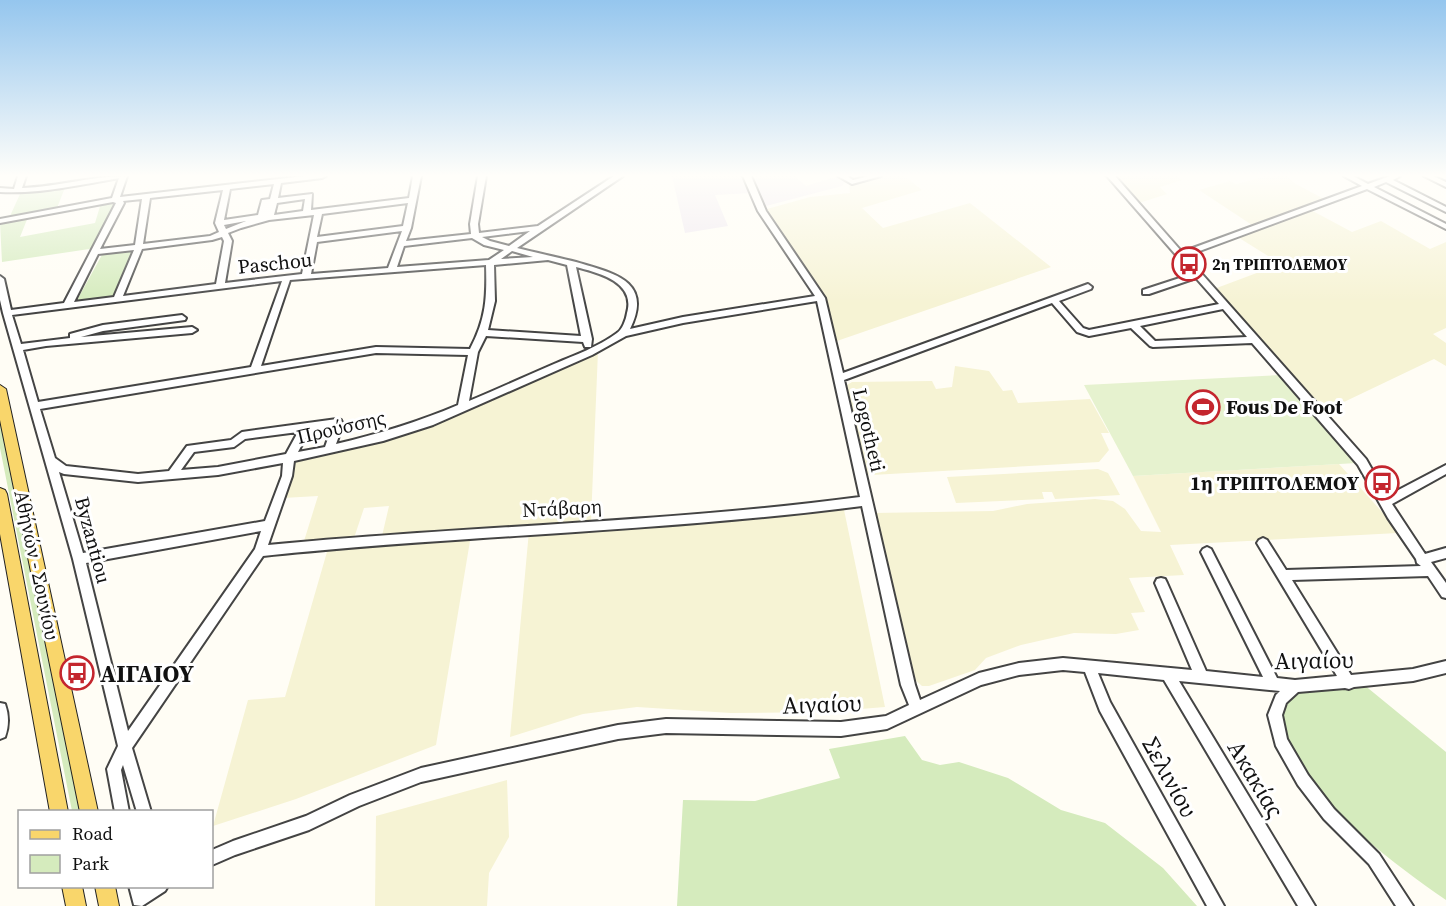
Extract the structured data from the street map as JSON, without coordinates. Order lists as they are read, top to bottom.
{
  "streets": {
    "main road": ["Αθήνών - Σουνίου"],
    "street": [
      "Paschou",
      "Προύσσης",
      "Logotheti",
      "Ντάβαρη",
      "Byzantiou",
      "Αιγαίου",
      "Σελινίου",
      "Ακακίας"
    ]
  },
  "crossings": [
    ["Paschou", "Byzantiou"],
    ["Προύσσης", "Logotheti"],
    ["Προύσσης", "Byzantiou"],
    ["Logotheti", "Ντάβαρη"],
    ["Logotheti", "Αιγαίου"],
    ["Αιγαίου", "Σελινίου"],
    ["Αιγαίου", "Ακακίας"]
  ],
  "places": {
    "bus stop": ["2η ΤΡΙΠΤΟΛΕΜΟΥ", "1η ΤΡΙΠΤΟΛΕΜΟΥ", "ΑΙΓΑΙΟΥ"],
    "sports": ["Fous De Foot"]
  },
  "legend": ["Road", "Park"]
}
